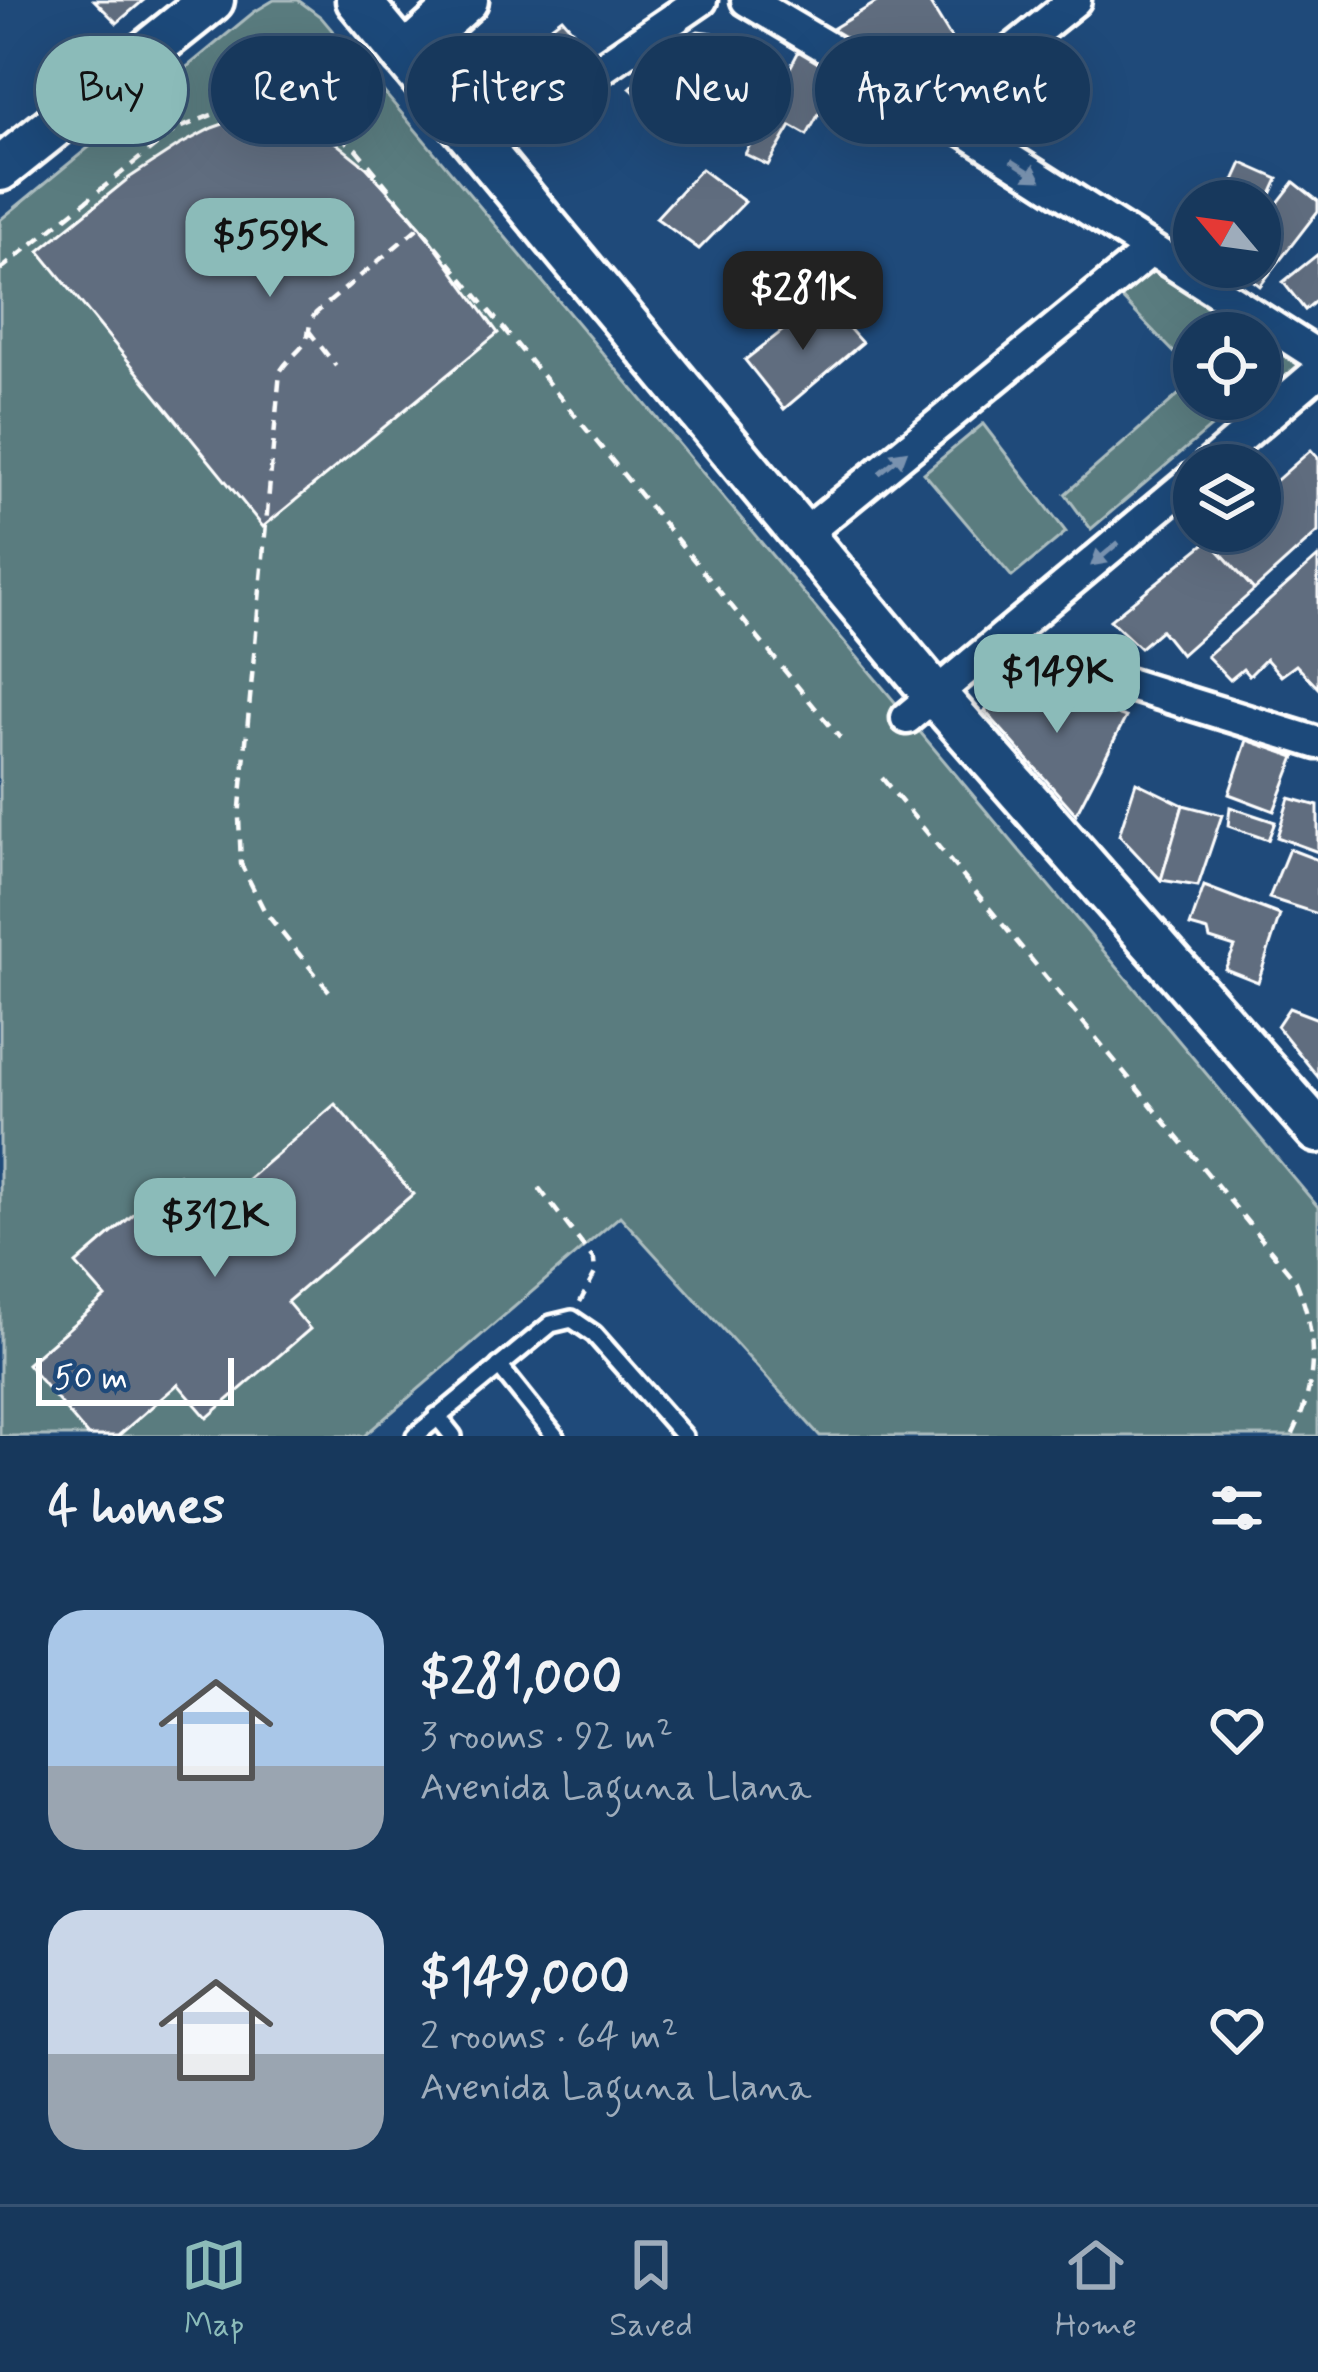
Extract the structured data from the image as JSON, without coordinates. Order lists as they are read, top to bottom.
{
  "scale_bar": "50 m",
  "north": "top left",
  "page": {
    "chip": [
      "Buy",
      "Rent",
      "Filters",
      "New",
      "Apartment"
    ],
    "price": [
      "$559K",
      "$281K",
      "$149K",
      "$312K"
    ],
    "scale": "50 m",
    "heading": "4 homes",
    "list": [
      {
        "name": "$281,000",
        "note": "3 rooms · 92 m² · Avenida Laguna Llana"
      },
      {
        "name": "$149,000",
        "note": "2 rooms · 64 m² · Avenida Laguna Llana"
      }
    ],
    "tabs": ["Map", "Saved", "Home"]
  }
}
